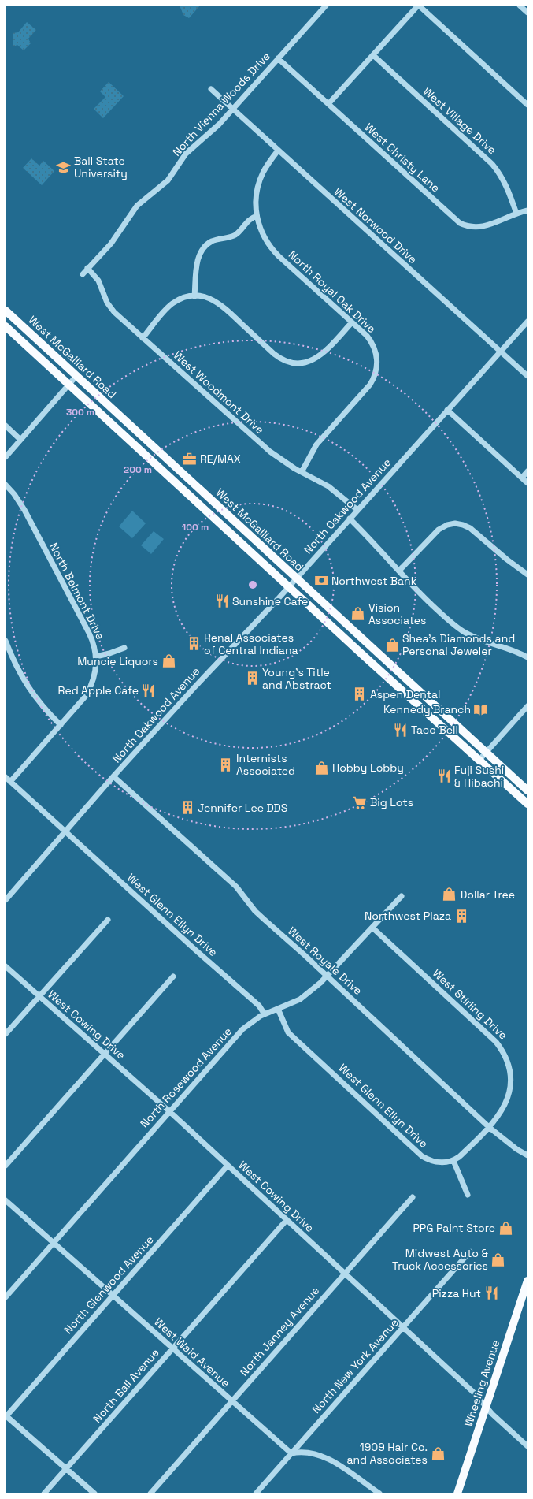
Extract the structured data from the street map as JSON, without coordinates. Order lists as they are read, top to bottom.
{
  "streets": {
    "main road": ["West McGalliard Road", "Wheeling Avenue"],
    "street": [
      "North Vienna Woods Drive",
      "West Village Drive",
      "West Christy Lane",
      "West Norwood Drive",
      "North Royal Oak Drive",
      "West Woodmont Drive",
      "North Oakwood Avenue",
      "North Belmont Drive",
      "West Glenn Ellyn Drive",
      "West Royale Drive",
      "West Stirling Drive",
      "West Cowing Drive",
      "North Rosewood Avenue",
      "North Glenwood Avenue",
      "North Janney Avenue",
      "West Waid Avenue",
      "North New York Avenue",
      "North Ball Avenue"
    ]
  },
  "crossings": [
    ["North Vienna Woods Drive", "West Christy Lane"],
    ["North Vienna Woods Drive", "West Norwood Drive"],
    ["North Vienna Woods Drive", "West Woodmont Drive"],
    ["West Village Drive", "West Christy Lane"],
    ["West Norwood Drive", "North Royal Oak Drive"],
    ["West Norwood Drive", "North Oakwood Avenue"],
    ["North Royal Oak Drive", "West Woodmont Drive"],
    ["West McGalliard Road", "North Oakwood Avenue"],
    ["West Woodmont Drive", "North Oakwood Avenue"],
    ["North Oakwood Avenue", "West Glenn Ellyn Drive"],
    ["North Oakwood Avenue", "West Royale Drive"],
    ["North Belmont Drive", "West Glenn Ellyn Drive"],
    ["West Glenn Ellyn Drive", "North Rosewood Avenue"],
    ["West Royale Drive", "West Stirling Drive"],
    ["West Royale Drive", "North Rosewood Avenue"],
    ["West Stirling Drive", "North Rosewood Avenue"],
    ["West Cowing Drive", "North Rosewood Avenue"],
    ["West Cowing Drive", "North Glenwood Avenue"],
    ["West Cowing Drive", "North Janney Avenue"],
    ["West Cowing Drive", "North New York Avenue"],
    ["West Cowing Drive", "Wheeling Avenue"],
    ["West Cowing Drive", "North Ball Avenue"],
    ["North Rosewood Avenue", "West Waid Avenue"],
    ["North Glenwood Avenue", "West Waid Avenue"],
    ["North Janney Avenue", "West Waid Avenue"],
    ["West Waid Avenue", "North New York Avenue"],
    ["West Waid Avenue", "North Ball Avenue"]
  ],
  "places": {
    "school or university": ["Ball State University"],
    "office": ["RE/MAX"],
    "bank": ["Northwest Bank"],
    "restaurant": [
      "Sunshine Cafe",
      "Red Apple Cafe",
      "Taco Bell",
      "Fuji Sushi & Hibachi",
      "Pizza Hut"
    ],
    "shop": [
      "Vision Associates",
      "Shea's Diamonds and Personal Jeweler",
      "Muncie Liquors",
      "Hobby Lobby",
      "Dollar Tree",
      "PPG Paint Store",
      "Midwest Auto & Truck Accessories",
      "1909 Hair Co. and Associates"
    ],
    "building": [
      "Renal Associates of Central Indiana",
      "Young's Title and Abstract",
      "Aspen Dental",
      "Internists Associated",
      "Jennifer Lee DDS",
      "Northwest Plaza"
    ],
    "library": ["Kennedy Branch"],
    "supermarket": ["Big Lots"]
  },
  "rings": ["300 m", "200 m", "100 m"]
}
